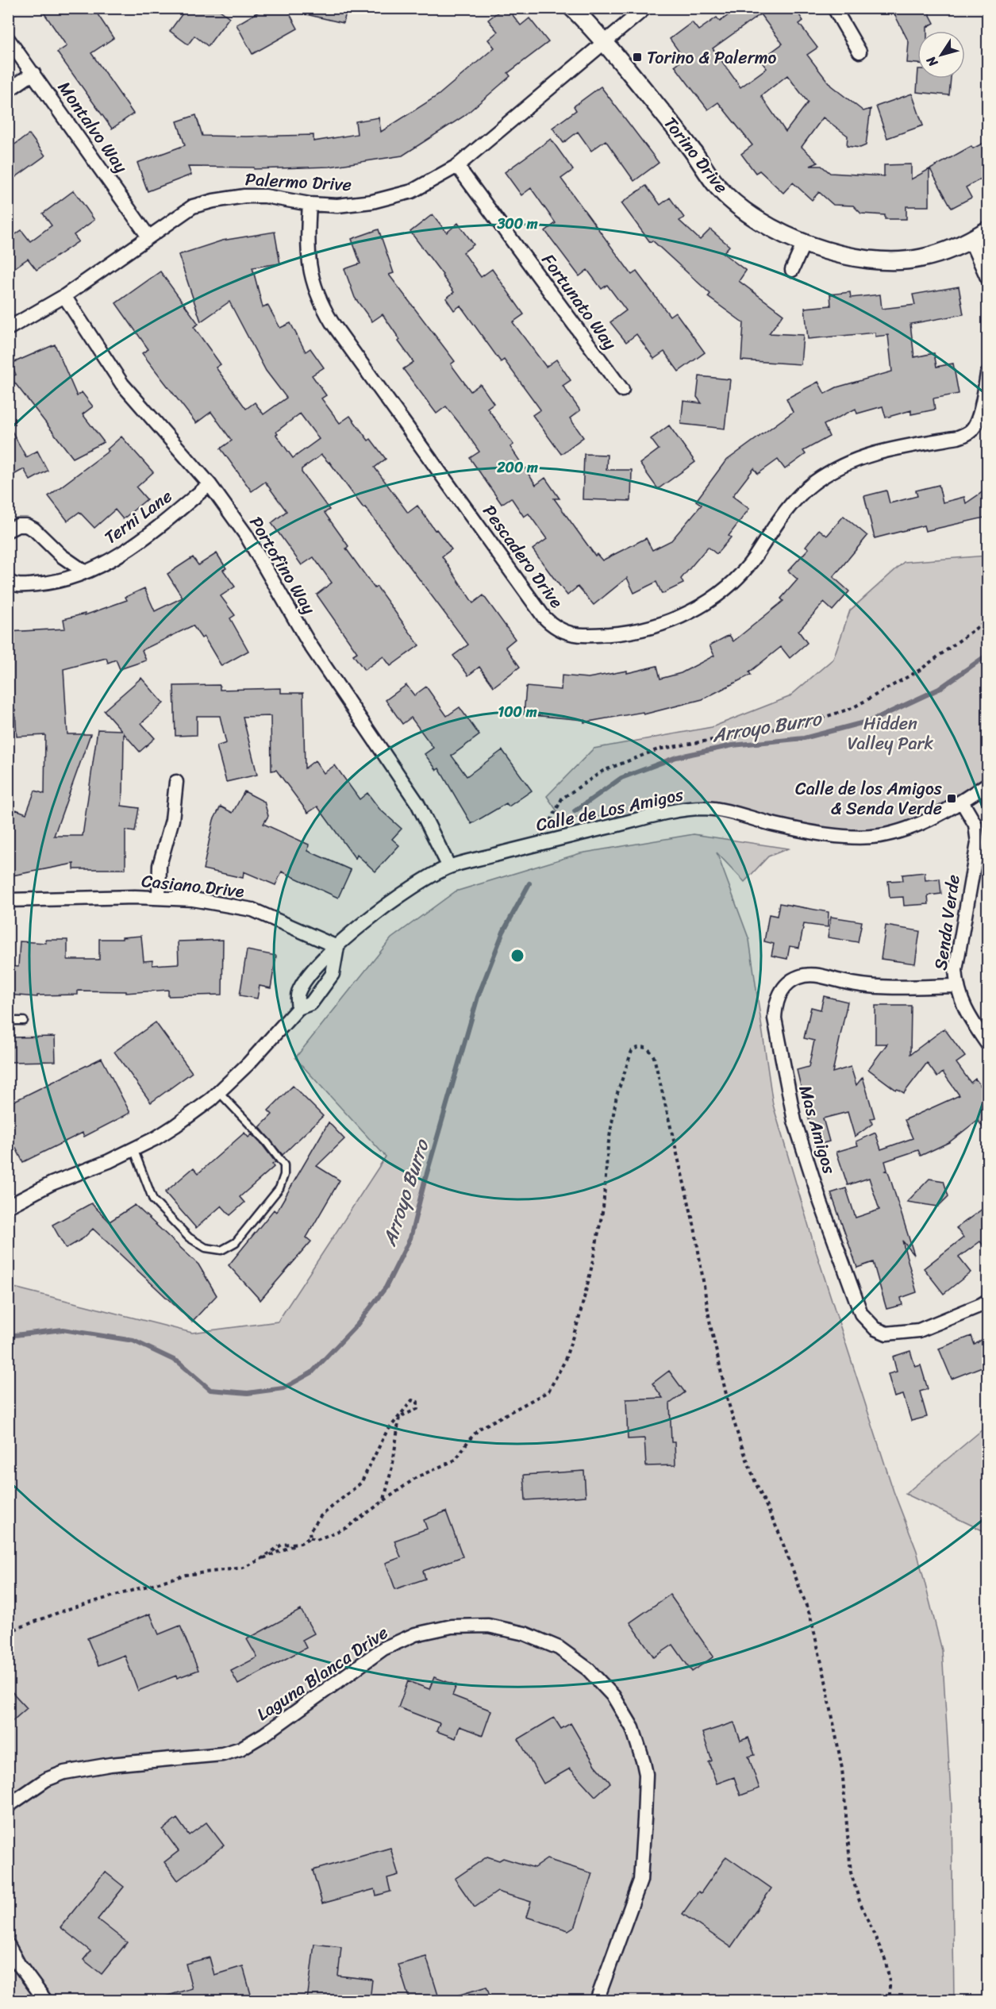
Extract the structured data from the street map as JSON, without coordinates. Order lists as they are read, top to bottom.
{
  "streets": {
    "street": [
      "Montalvo Way",
      "Torino Drive",
      "Palermo Drive",
      "Fortunato Way",
      "Terni Lane",
      "Pescadero Drive",
      "Portofino Way",
      "Calle de Los Amigos",
      "Casiano Drive",
      "Senda Verde",
      "Mas Amigos",
      "Laguna Blanca Drive"
    ]
  },
  "crossings": [
    ["Montalvo Way", "Palermo Drive"],
    ["Torino Drive", "Palermo Drive"],
    ["Palermo Drive", "Fortunato Way"],
    ["Palermo Drive", "Pescadero Drive"],
    ["Palermo Drive", "Portofino Way"],
    ["Terni Lane", "Portofino Way"],
    ["Portofino Way", "Calle de Los Amigos"],
    ["Calle de Los Amigos", "Casiano Drive"],
    ["Calle de Los Amigos", "Senda Verde"],
    ["Senda Verde", "Mas Amigos"]
  ],
  "water": ["Arroyo Burro"],
  "parks": ["Hidden Valley Park"],
  "places": {
    "transit": ["Torino & Palermo", "Calle de los Amigos & Senda Verde"]
  },
  "north": "bottom left",
  "rings": ["300 m", "200 m", "100 m"]
}
